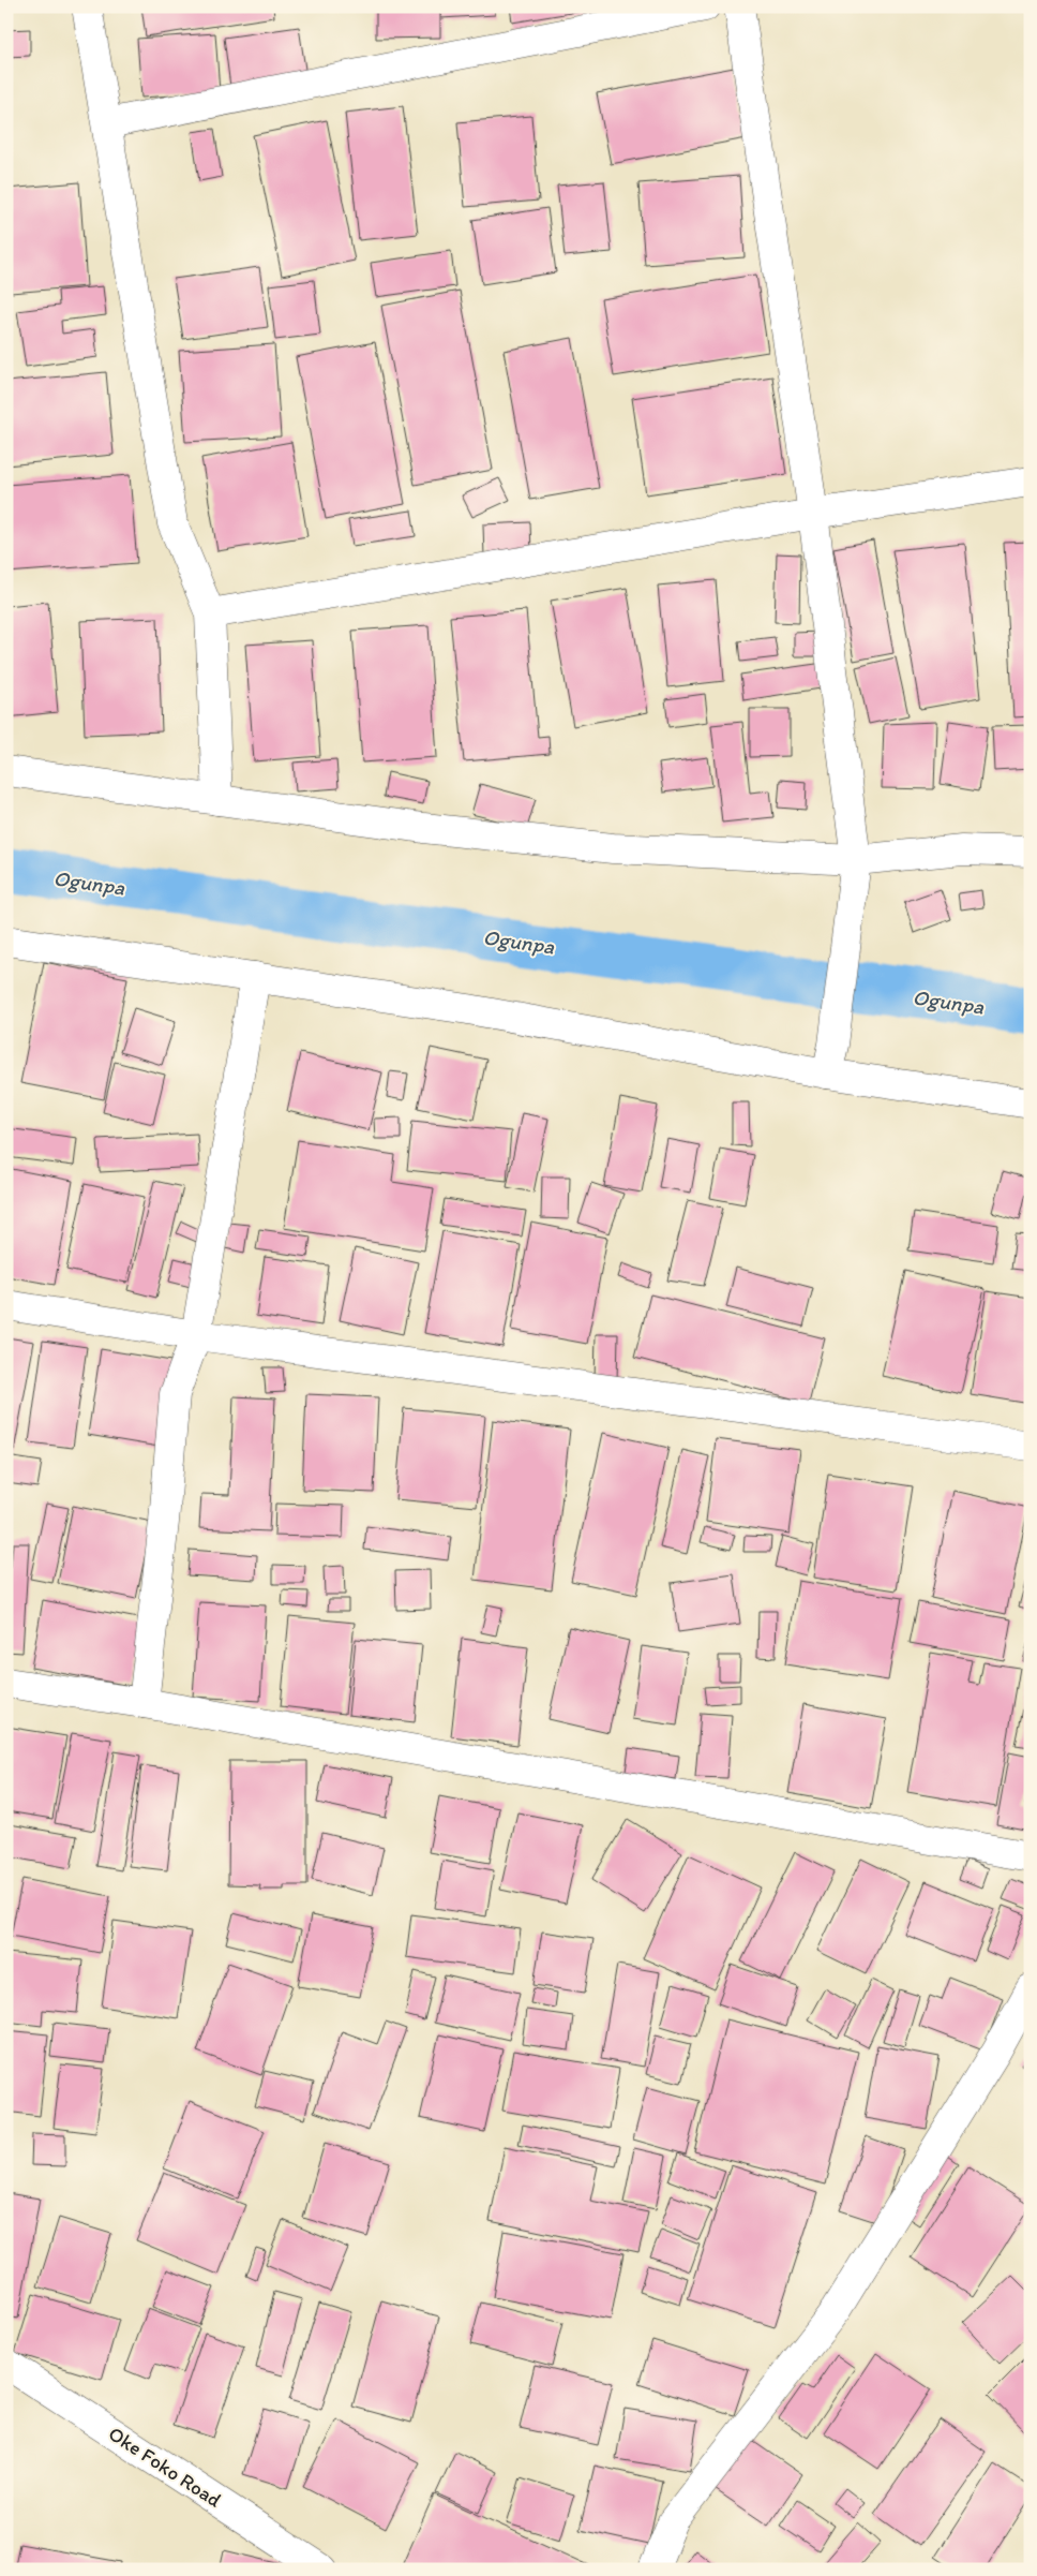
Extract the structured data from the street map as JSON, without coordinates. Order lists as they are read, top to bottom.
{
  "streets": {
    "street": ["Oke Foko Road"]
  },
  "water": ["Ogunpa"]
}
